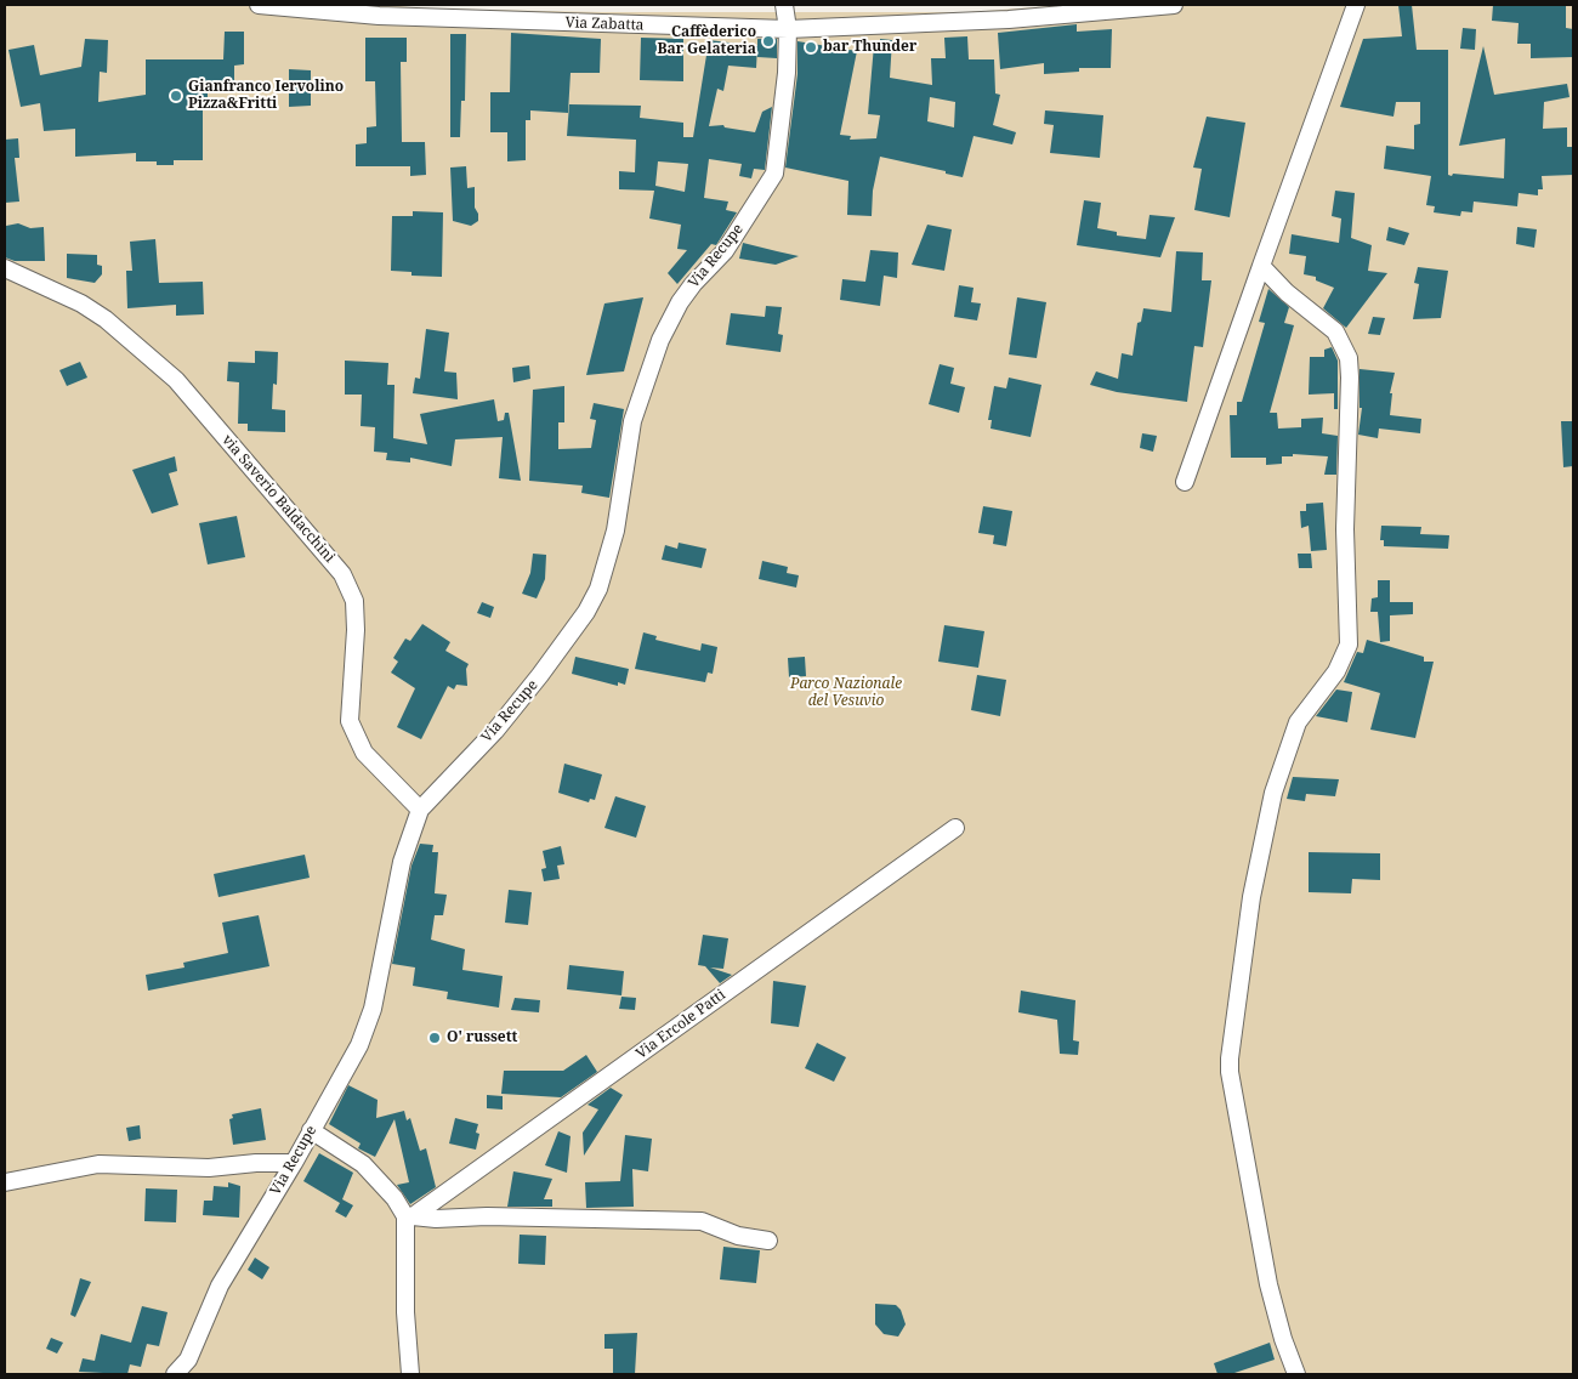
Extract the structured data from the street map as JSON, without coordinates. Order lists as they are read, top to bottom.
{
  "streets": {
    "street": [
      "Via Zabatta",
      "Via Recupe",
      "via Saverio Baldacchini",
      "Via Ercole Patti"
    ]
  },
  "crossings": [
    ["Via Zabatta", "Via Recupe"],
    ["Via Recupe", "via Saverio Baldacchini"]
  ],
  "parks": ["Parco Nazionale del Vesuvio"],
  "places": [
    "Caffèderico Bar Gelateria",
    "bar Thunder",
    "Gianfranco Iervolino Pizza&Fritti",
    "O' russett"
  ]
}
